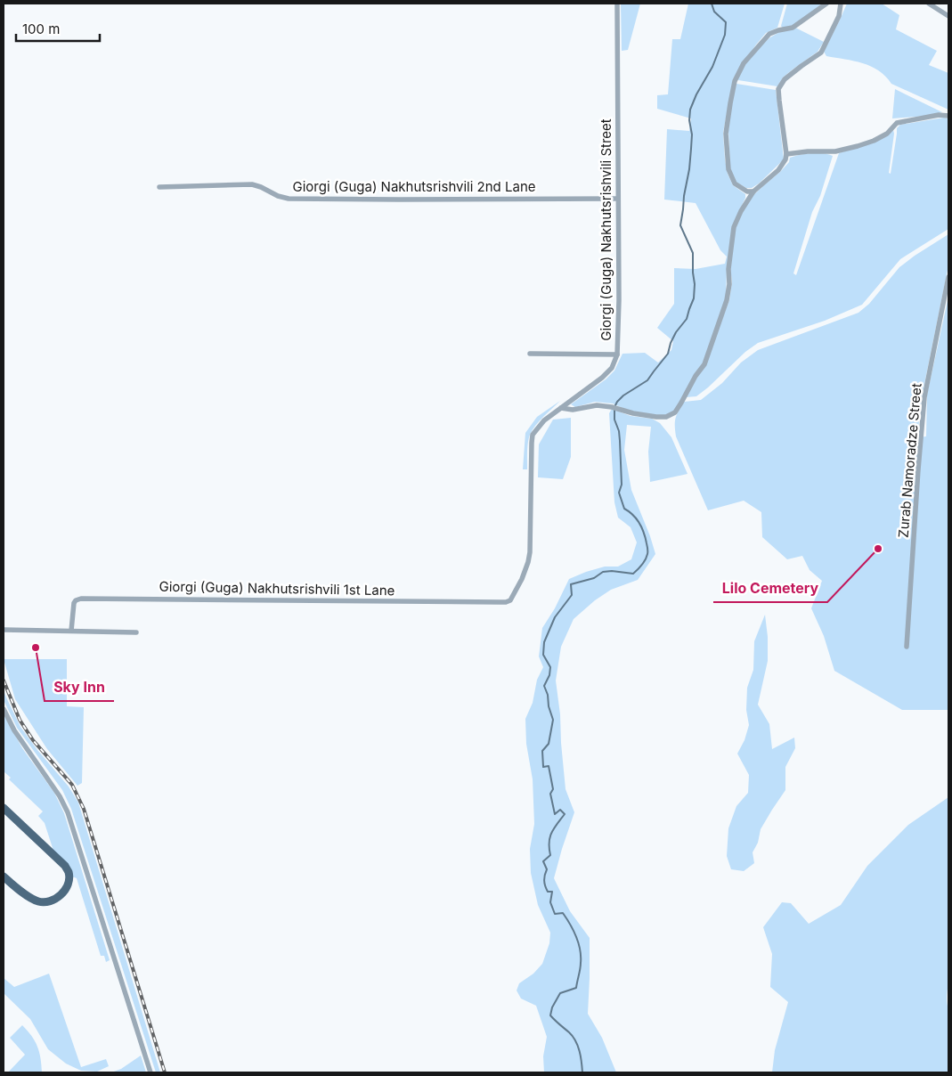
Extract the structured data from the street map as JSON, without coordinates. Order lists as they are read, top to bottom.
{
  "streets": {
    "street": [
      "Giorgi (Guga) Nakhutsrishvili 2nd Lane",
      "Giorgi (Guga) Nakhutsrishvili Street",
      "Zurab Namoradze Street",
      "Giorgi (Guga) Nakhutsrishvili 1st Lane"
    ]
  },
  "crossings": [
    ["Giorgi (Guga) Nakhutsrishvili 2nd Lane", "Giorgi (Guga) Nakhutsrishvili Street"],
    ["Giorgi (Guga) Nakhutsrishvili Street", "Giorgi (Guga) Nakhutsrishvili 1st Lane"]
  ],
  "places": ["Lilo Cemetery", "Sky Inn"],
  "scale_bar": "100 m"
}
